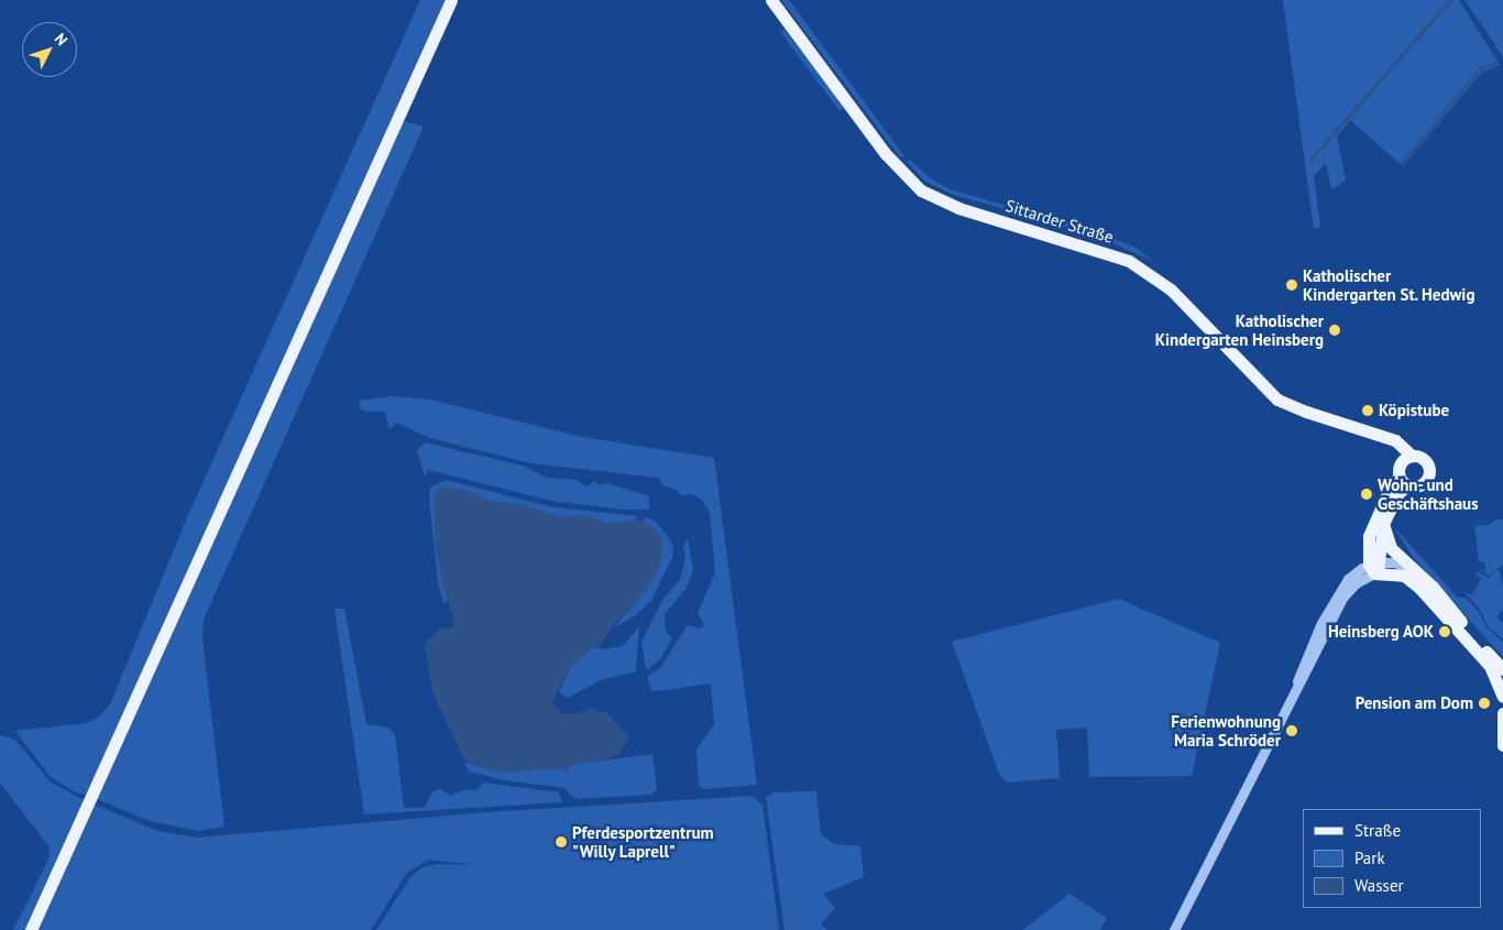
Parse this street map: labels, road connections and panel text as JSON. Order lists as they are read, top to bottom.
{
  "streets": {
    "main road": ["Sittarder Straße"]
  },
  "places": [
    "Katholischer Kindergarten St. Hedwig",
    "Katholischer Kindergarten Heinsberg",
    "Köpistube",
    "Wohn- und Geschäftshaus",
    "Heinsberg AOK",
    "Pension am Dom",
    "Ferienwohnung Maria Schröder",
    "Pferdesportzentrum \"Willy Laprell\""
  ],
  "legend": ["Straße", "Park", "Wasser"],
  "north": "top right"
}
